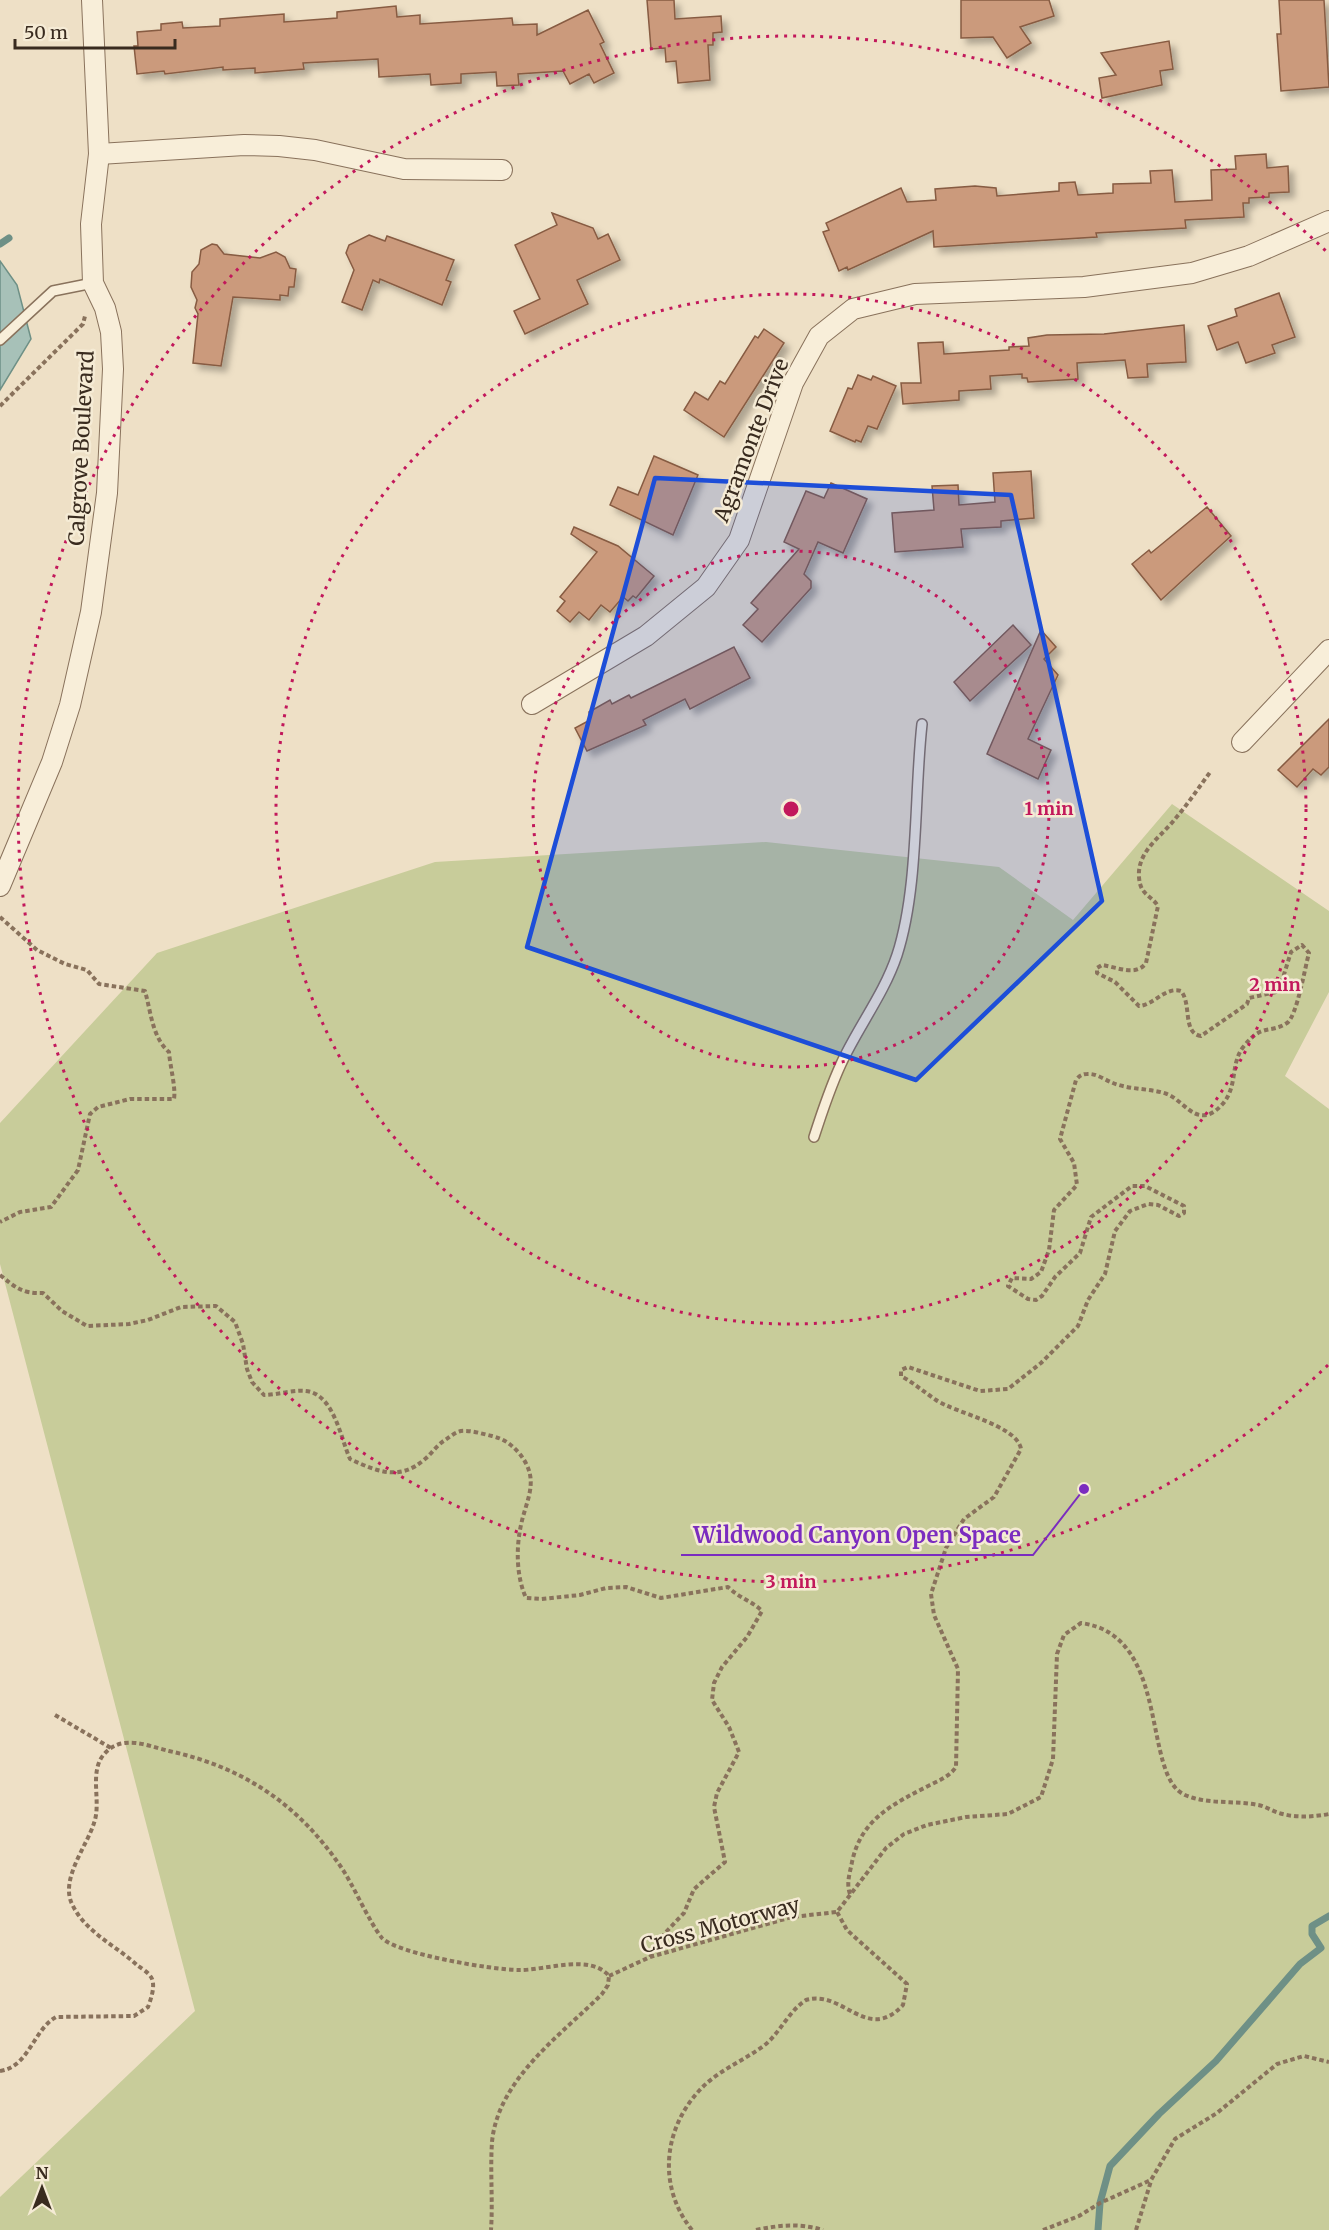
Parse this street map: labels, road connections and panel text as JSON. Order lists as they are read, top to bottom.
{
  "streets": {
    "street": ["Agramonte Drive", "Calgrove Boulevard"],
    "path": ["Cross Motorway"]
  },
  "places": ["Wildwood Canyon Open Space"],
  "scale_bar": "50 m",
  "north": "top",
  "rings": ["1 min", "2 min", "3 min"]
}
